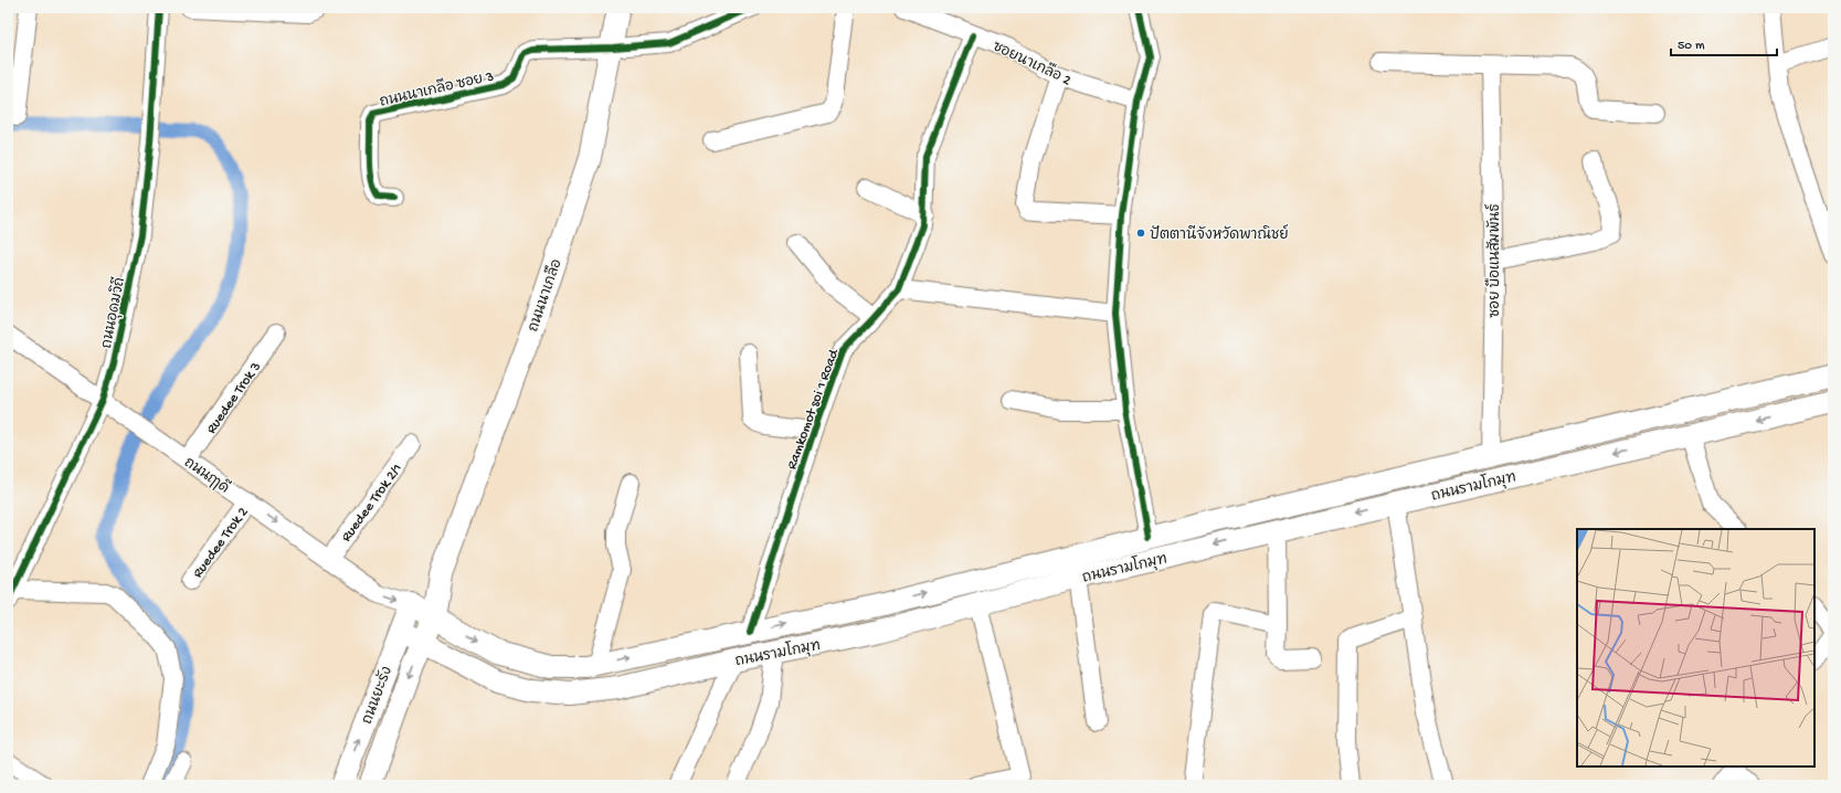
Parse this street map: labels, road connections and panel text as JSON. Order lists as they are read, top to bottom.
{
  "streets": {
    "main road": ["ถนนนาเกลือ", "ถนนรามโกมุท", "ถนนยะรัง"],
    "street": [
      "ซอยนาเกลือ 2",
      "ถนนนาเกลือ ซอย 3",
      "ซอย บือแนสัมพันธ์",
      "ถนนอุดมวิถี",
      "Ruedee Trok 3",
      "Ramkomot soi 1 Road",
      "ถนนฤๅดี",
      "Ruedee Trok 2/1",
      "Ruedee Trok 2"
    ]
  },
  "crossings": [
    ["ซอยนาเกลือ 2", "Ramkomot soi 1 Road"],
    ["ถนนนาเกลือ ซอย 3", "ถนนนาเกลือ"],
    ["ซอย บือแนสัมพันธ์", "ถนนรามโกมุท"],
    ["ถนนนาเกลือ", "ถนนฤๅดี"],
    ["ถนนนาเกลือ", "ถนนรามโกมุท"],
    ["ถนนนาเกลือ", "ถนนยะรัง"],
    ["ถนนอุดมวิถี", "ถนนฤๅดี"],
    ["Ruedee Trok 3", "ถนนฤๅดี"],
    ["Ramkomot soi 1 Road", "ถนนรามโกมุท"],
    ["ถนนฤๅดี", "ถนนรามโกมุท"],
    ["ถนนฤๅดี", "Ruedee Trok 2/1"],
    ["ถนนฤๅดี", "Ruedee Trok 2"],
    ["ถนนฤๅดี", "ถนนยะรัง"],
    ["ถนนรามโกมุท", "ถนนยะรัง"]
  ],
  "one_way": ["ถนนฤๅดี"],
  "places": ["ปัตตานีจังหวัดพาณิชย์"],
  "scale_bar": "50 m"
}
